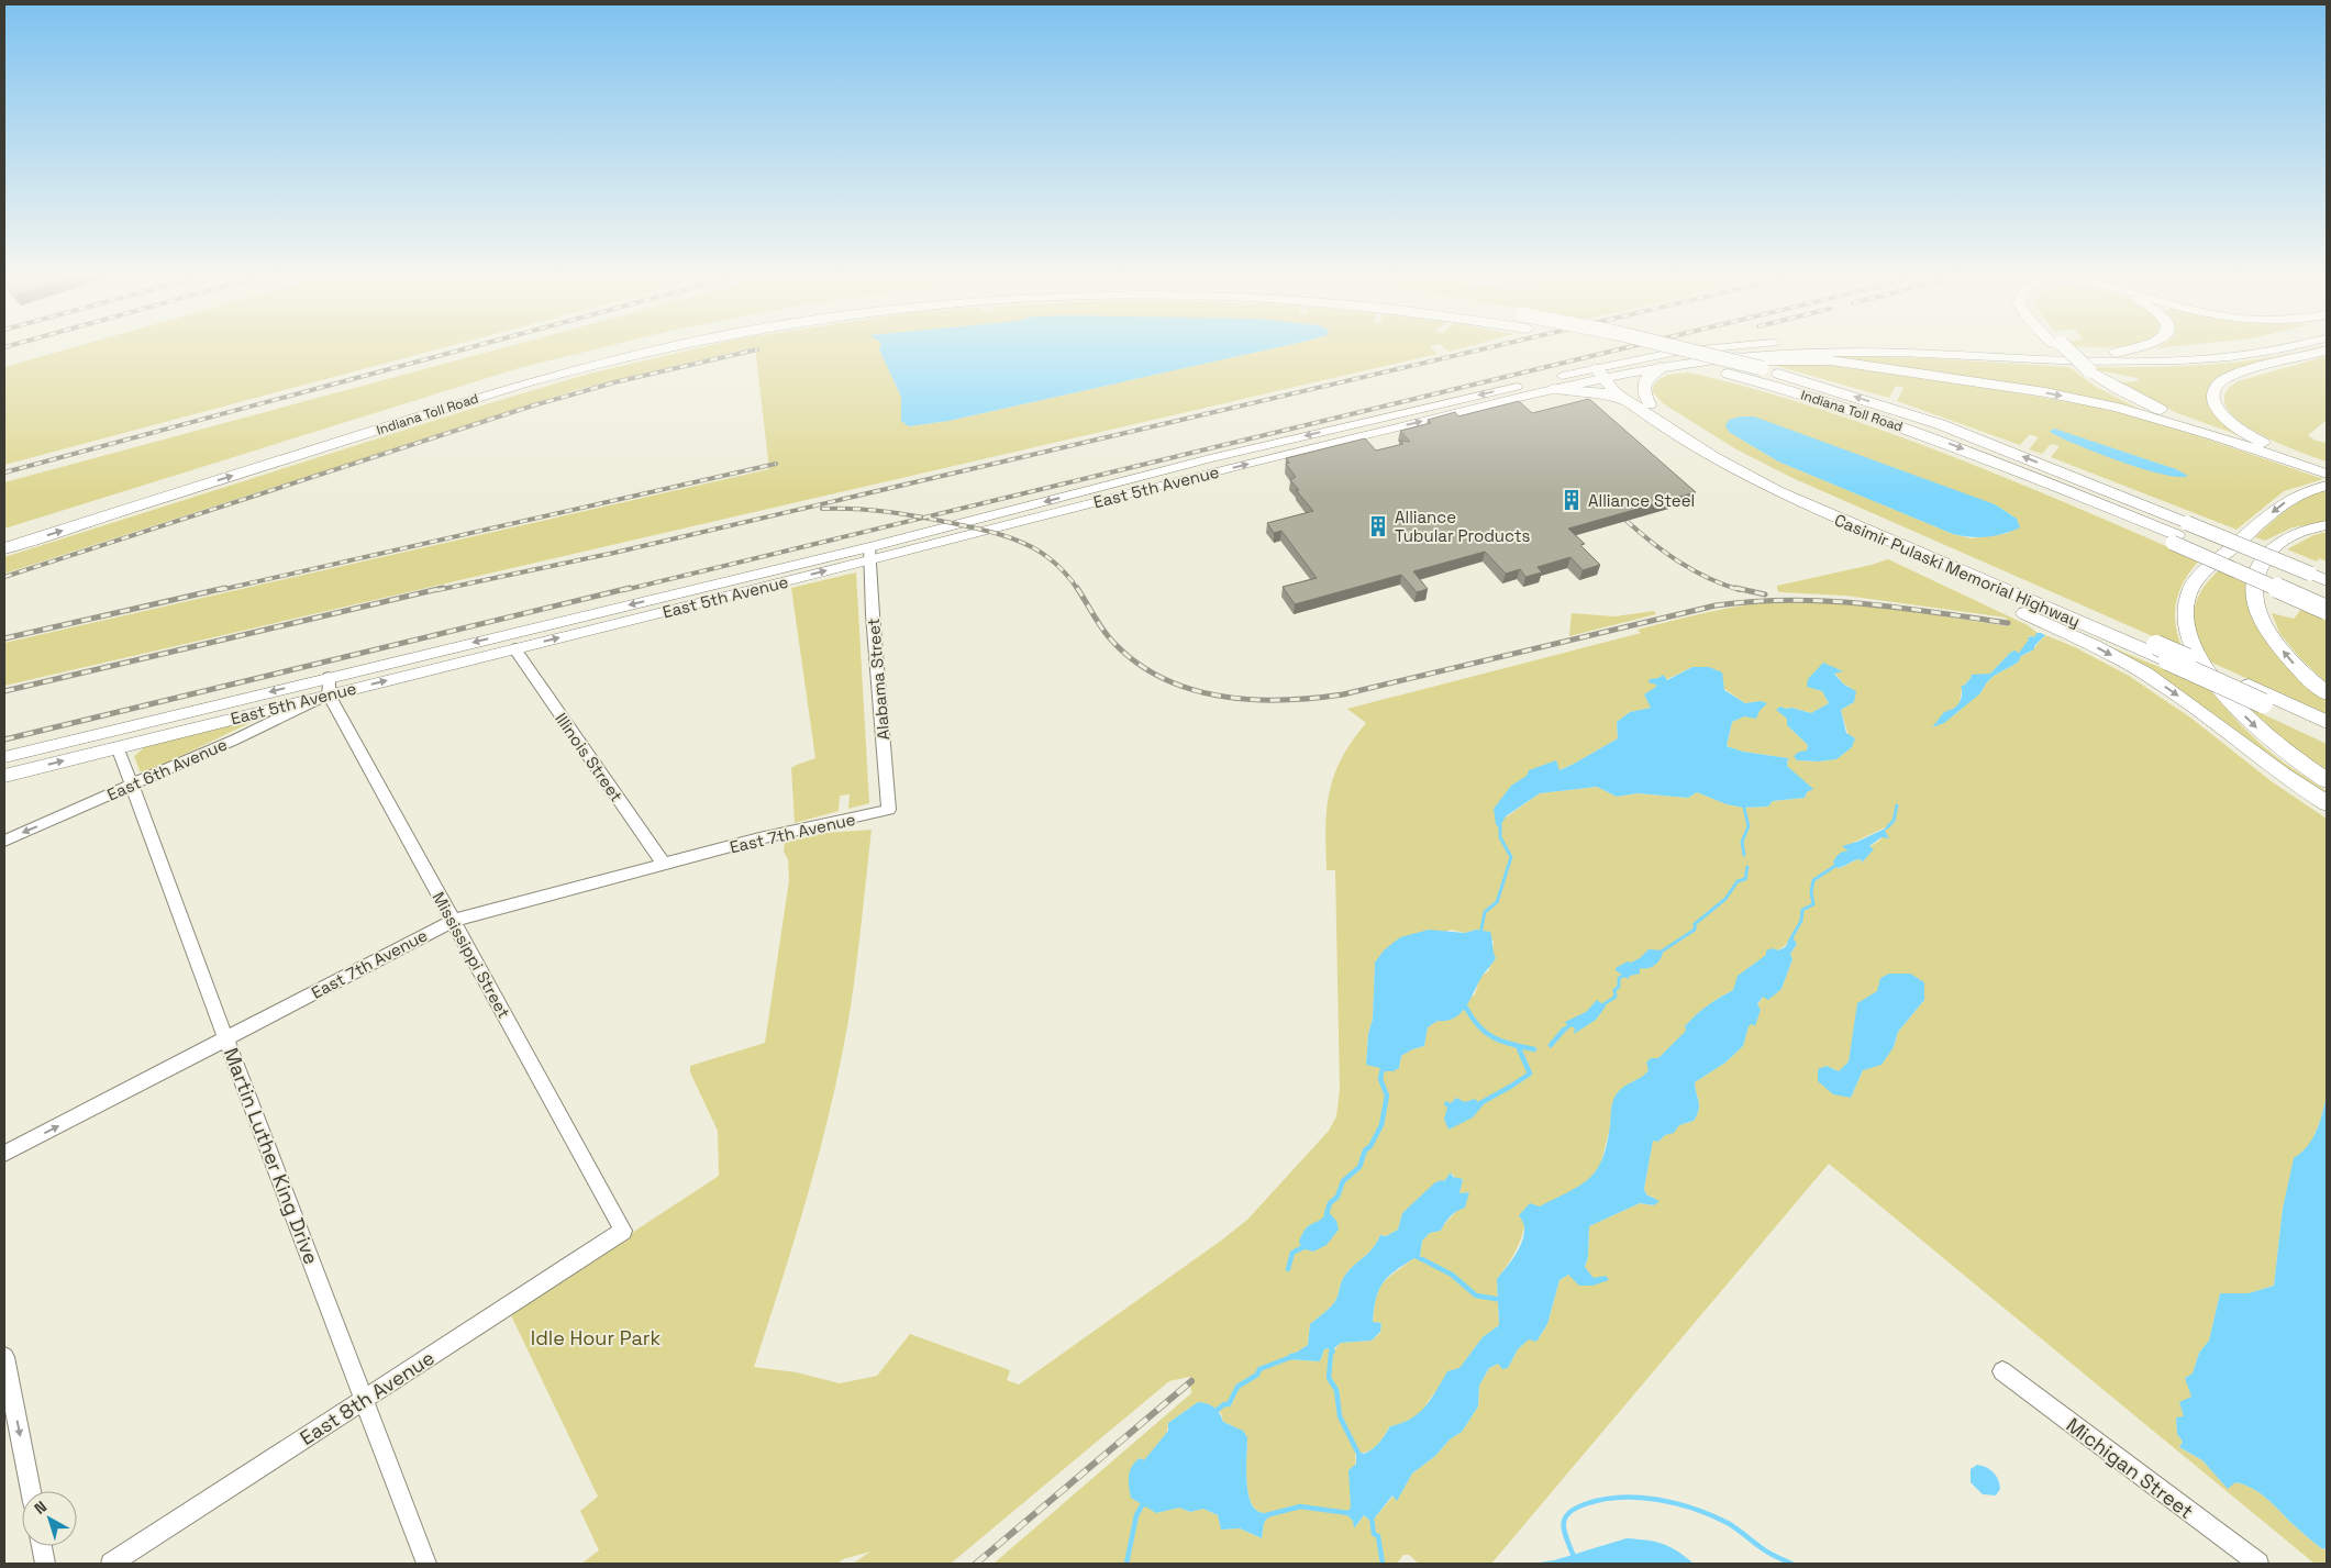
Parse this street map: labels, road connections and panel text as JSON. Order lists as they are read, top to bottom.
{
  "streets": {
    "highway": ["Indiana Toll Road", "Casimir Pulaski Memorial Highway"],
    "main road": ["East 5th Avenue"],
    "street": [
      "Alabama Street",
      "Illinois Street",
      "East 6th Avenue",
      "East 7th Avenue",
      "Mississippi Street",
      "Martin Luther King Drive",
      "East 8th Avenue",
      "Michigan Street"
    ]
  },
  "crossings": [
    ["East 5th Avenue", "Casimir Pulaski Memorial Highway"],
    ["East 5th Avenue", "Alabama Street"],
    ["East 5th Avenue", "Illinois Street"],
    ["East 5th Avenue", "East 6th Avenue"],
    ["East 5th Avenue", "Mississippi Street"],
    ["East 5th Avenue", "Martin Luther King Drive"],
    ["Alabama Street", "East 7th Avenue"],
    ["Illinois Street", "East 7th Avenue"],
    ["East 6th Avenue", "Mississippi Street"],
    ["East 6th Avenue", "Martin Luther King Drive"],
    ["East 7th Avenue", "Mississippi Street"],
    ["East 7th Avenue", "Martin Luther King Drive"],
    ["Mississippi Street", "East 8th Avenue"],
    ["Martin Luther King Drive", "East 8th Avenue"]
  ],
  "one_way": ["East 6th Avenue"],
  "parks": ["Idle Hour Park"],
  "places": {
    "building": ["Alliance Steel", "Alliance Tubular Products"]
  },
  "north": "top left"
}
